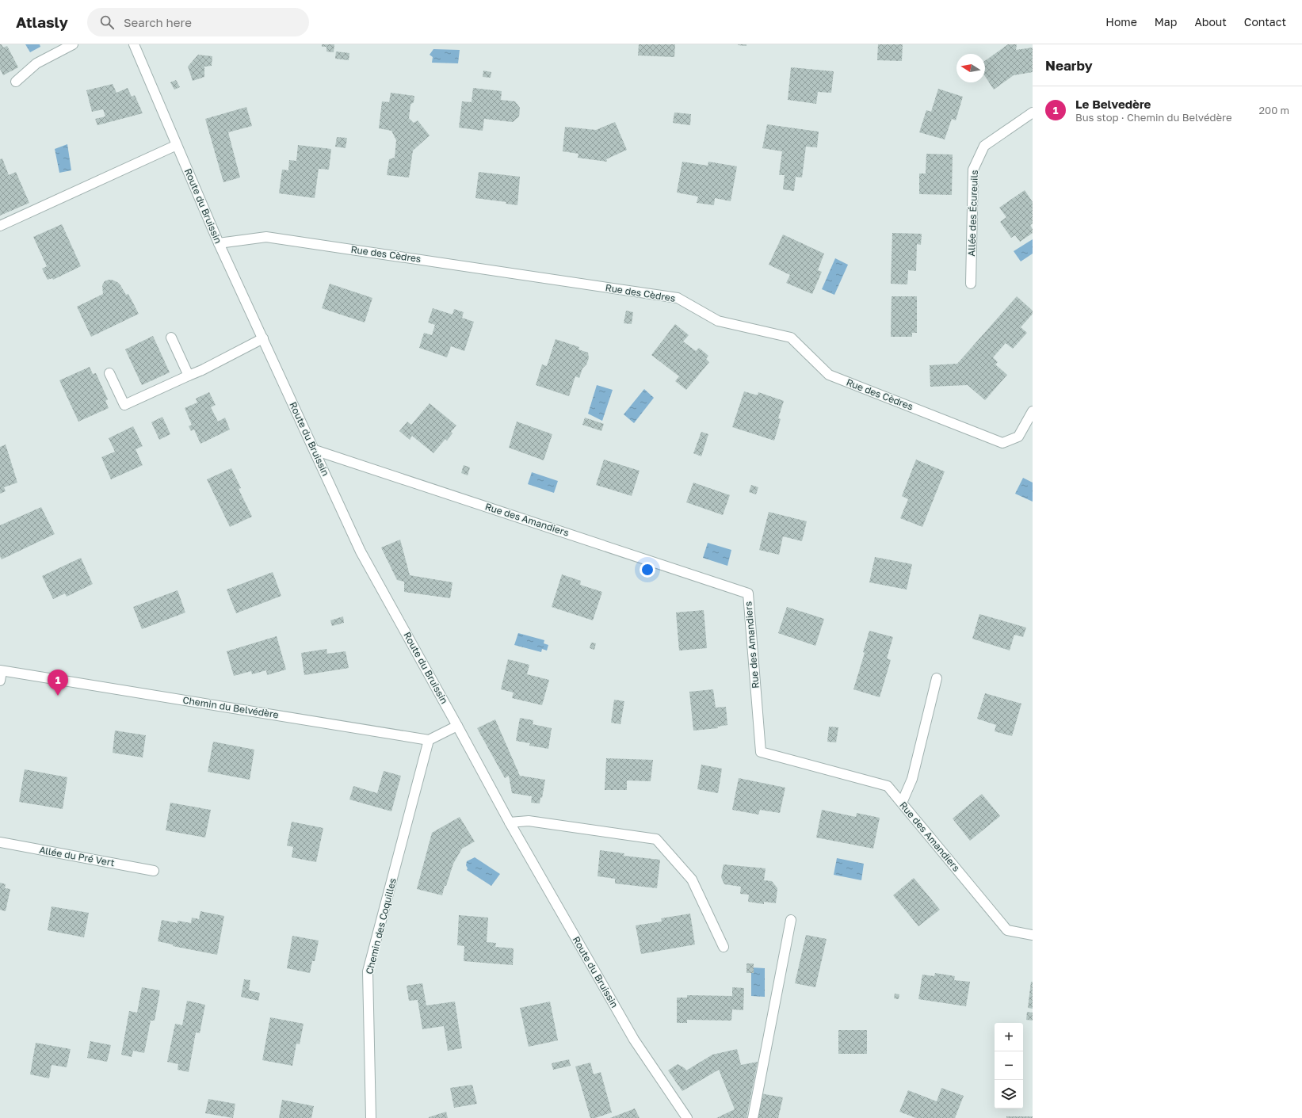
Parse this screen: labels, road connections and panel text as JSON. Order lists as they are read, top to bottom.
{
  "streets": {
    "street": [
      "Route du Bruissin",
      "Allée des Écureuils",
      "Rue des Cèdres",
      "Rue des Amandiers",
      "Chemin du Belvédère",
      "Allée du Pré Vert",
      "Chemin des Coquilles"
    ]
  },
  "crossings": [
    ["Route du Bruissin", "Rue des Cèdres"],
    ["Route du Bruissin", "Rue des Amandiers"],
    ["Chemin du Belvédère", "Chemin des Coquilles"]
  ],
  "north": "left",
  "page": {
    "header": "Atlasly",
    "search": "Search here",
    "nav": [
      "Home",
      "Map",
      "About",
      "Contact"
    ],
    "heading": "Nearby",
    "list": [
      {
        "mark": "1",
        "name": "Le Belvedère",
        "note": "Bus stop · Chemin du Belvédère",
        "value": "200 m"
      }
    ],
    "pins": "1",
    "map_buttons": ["+", "−"]
  }
}
